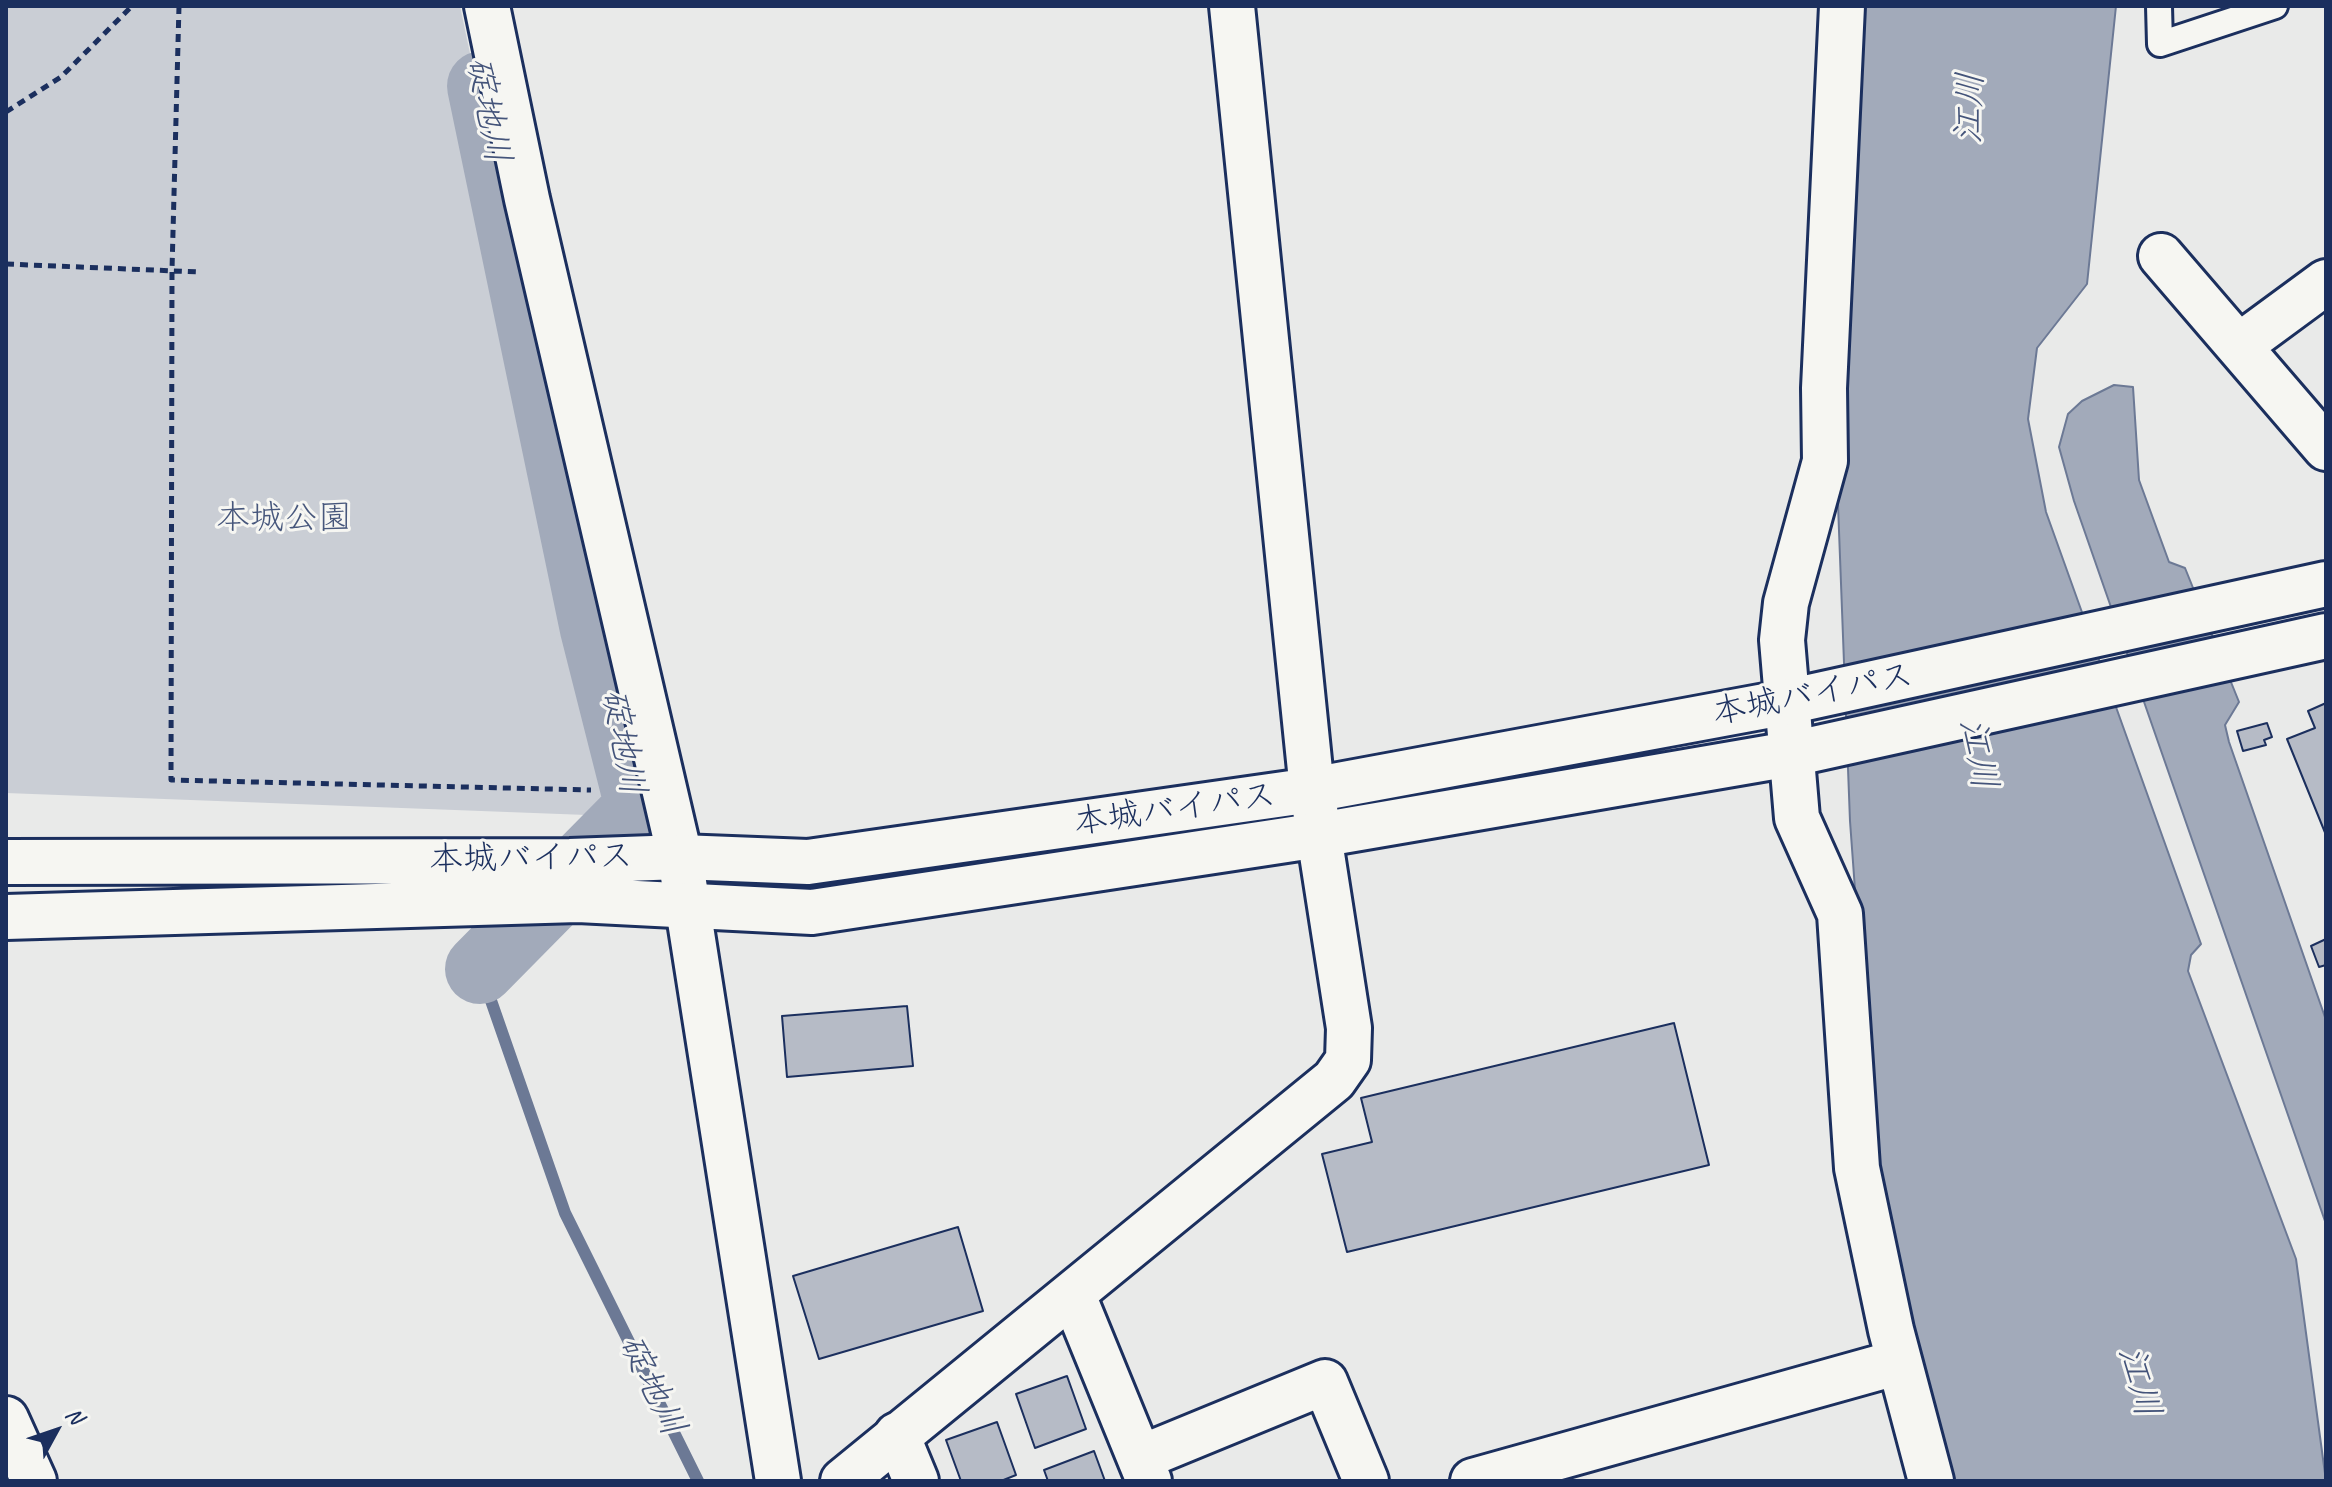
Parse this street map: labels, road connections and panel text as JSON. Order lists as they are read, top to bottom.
{
  "streets": {
    "main road": ["本城バイパス"]
  },
  "water": ["江川", "碇地川"],
  "parks": ["本城公園"],
  "north": "top right"
}
